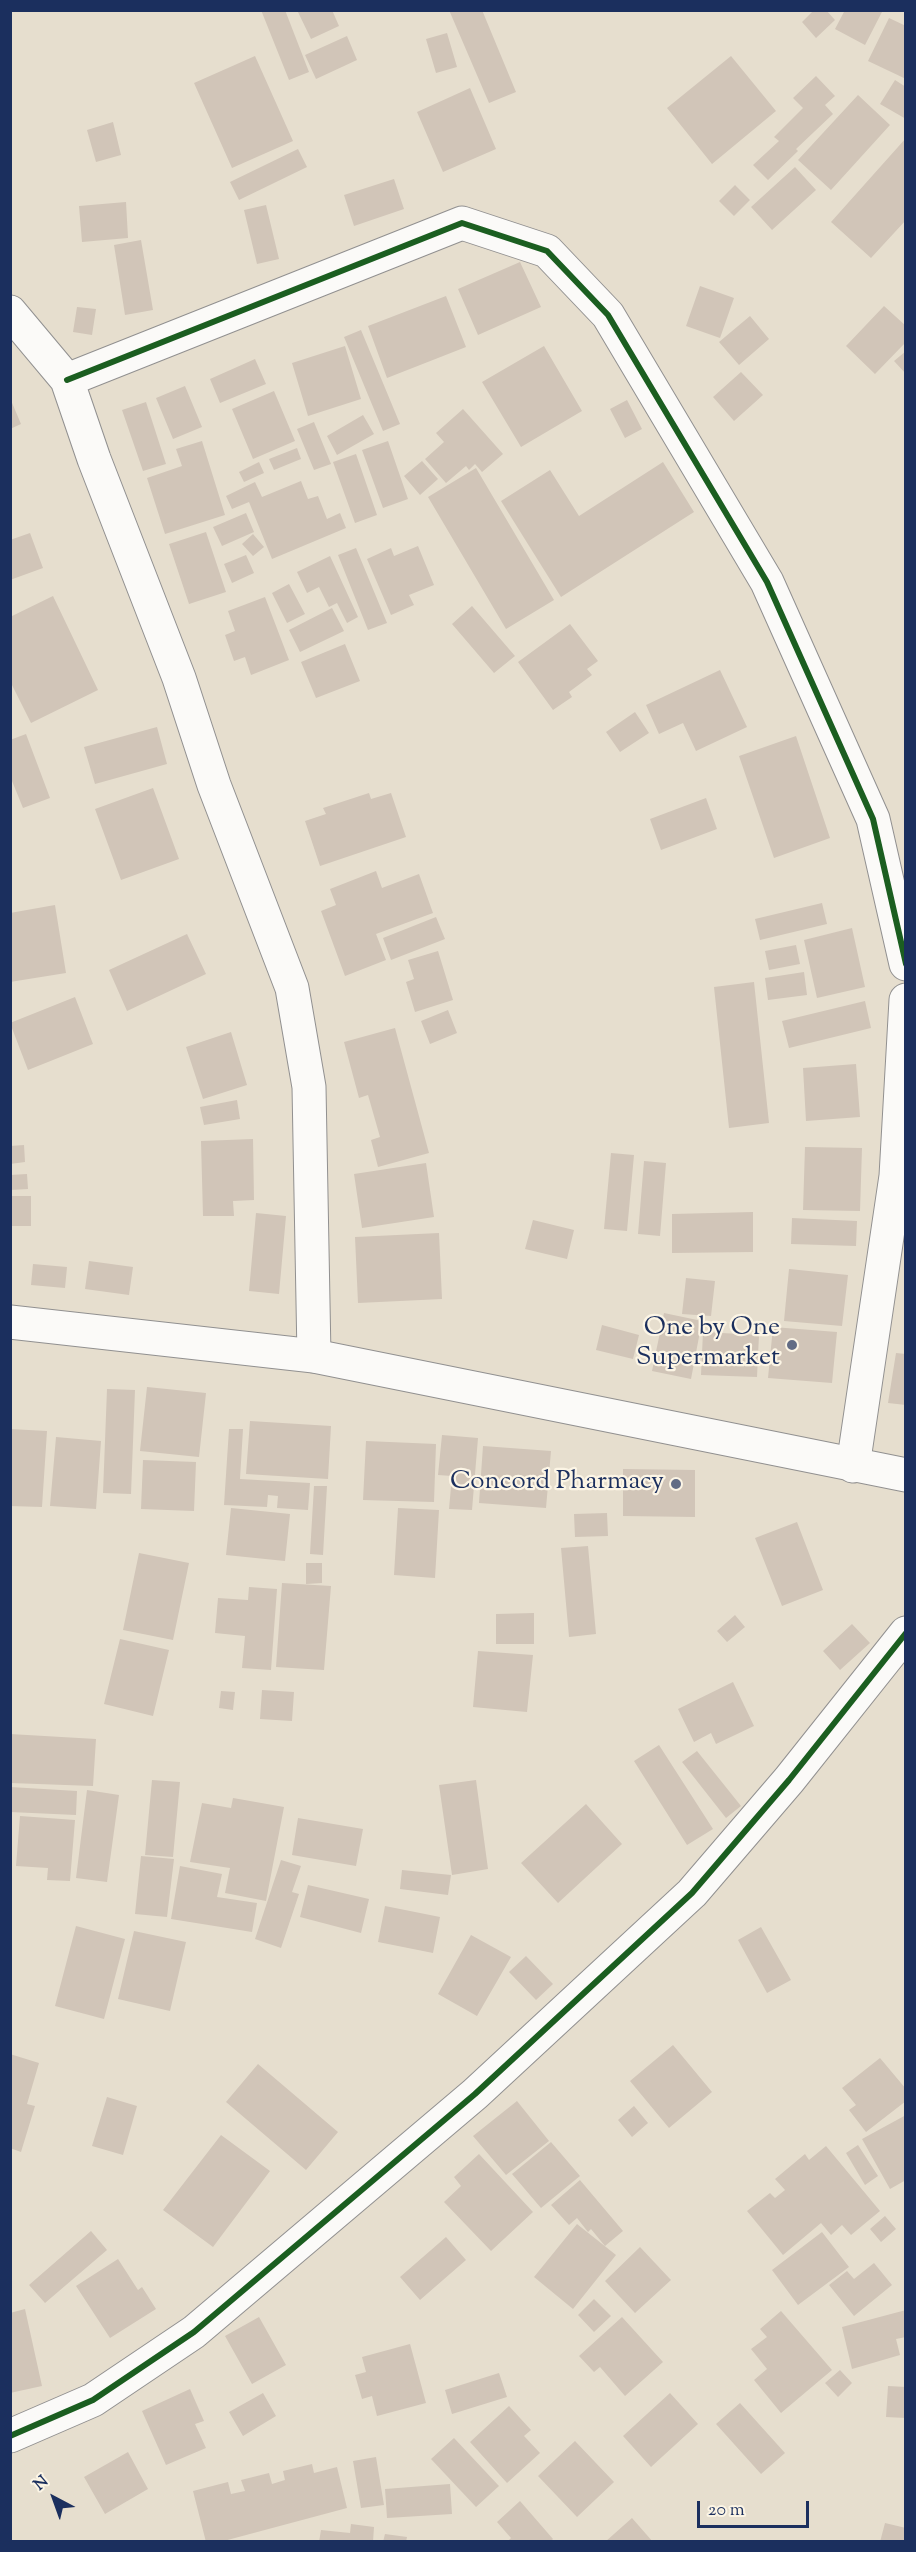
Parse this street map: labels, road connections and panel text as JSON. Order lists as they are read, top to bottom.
{
  "places": ["One by One Supermarket", "Concord Pharmacy"],
  "scale_bar": "20 m",
  "north": "top left"
}
